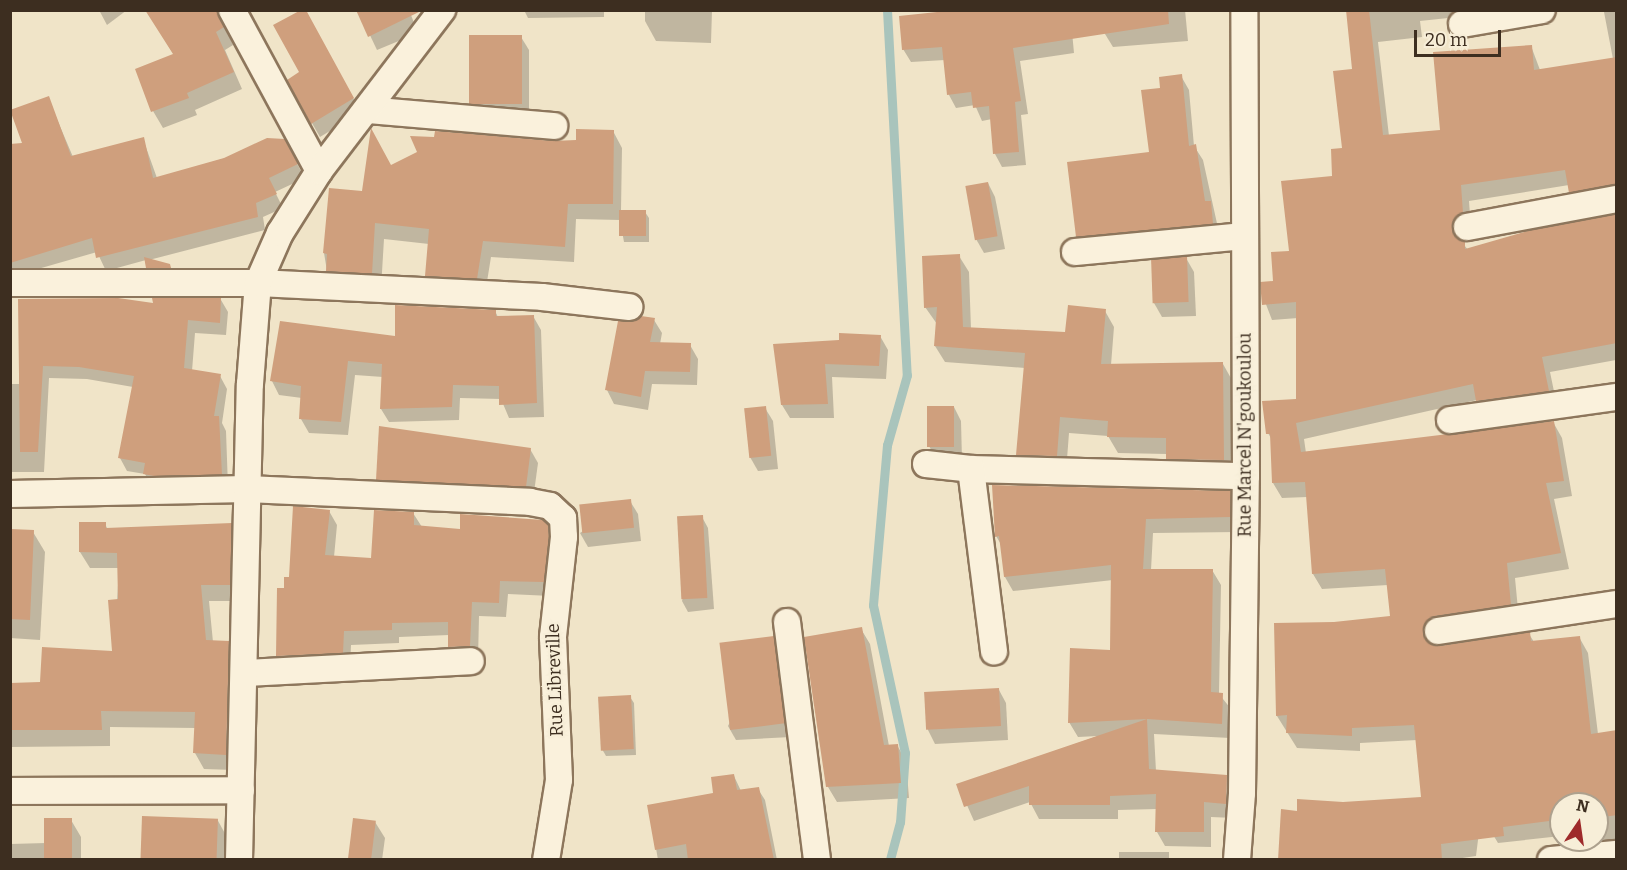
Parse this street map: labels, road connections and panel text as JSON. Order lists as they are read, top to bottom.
{
  "streets": {
    "street": ["Rue Marcel N'goukoulou", "Rue Libreville"]
  },
  "scale_bar": "20 m",
  "north": "top"
}
